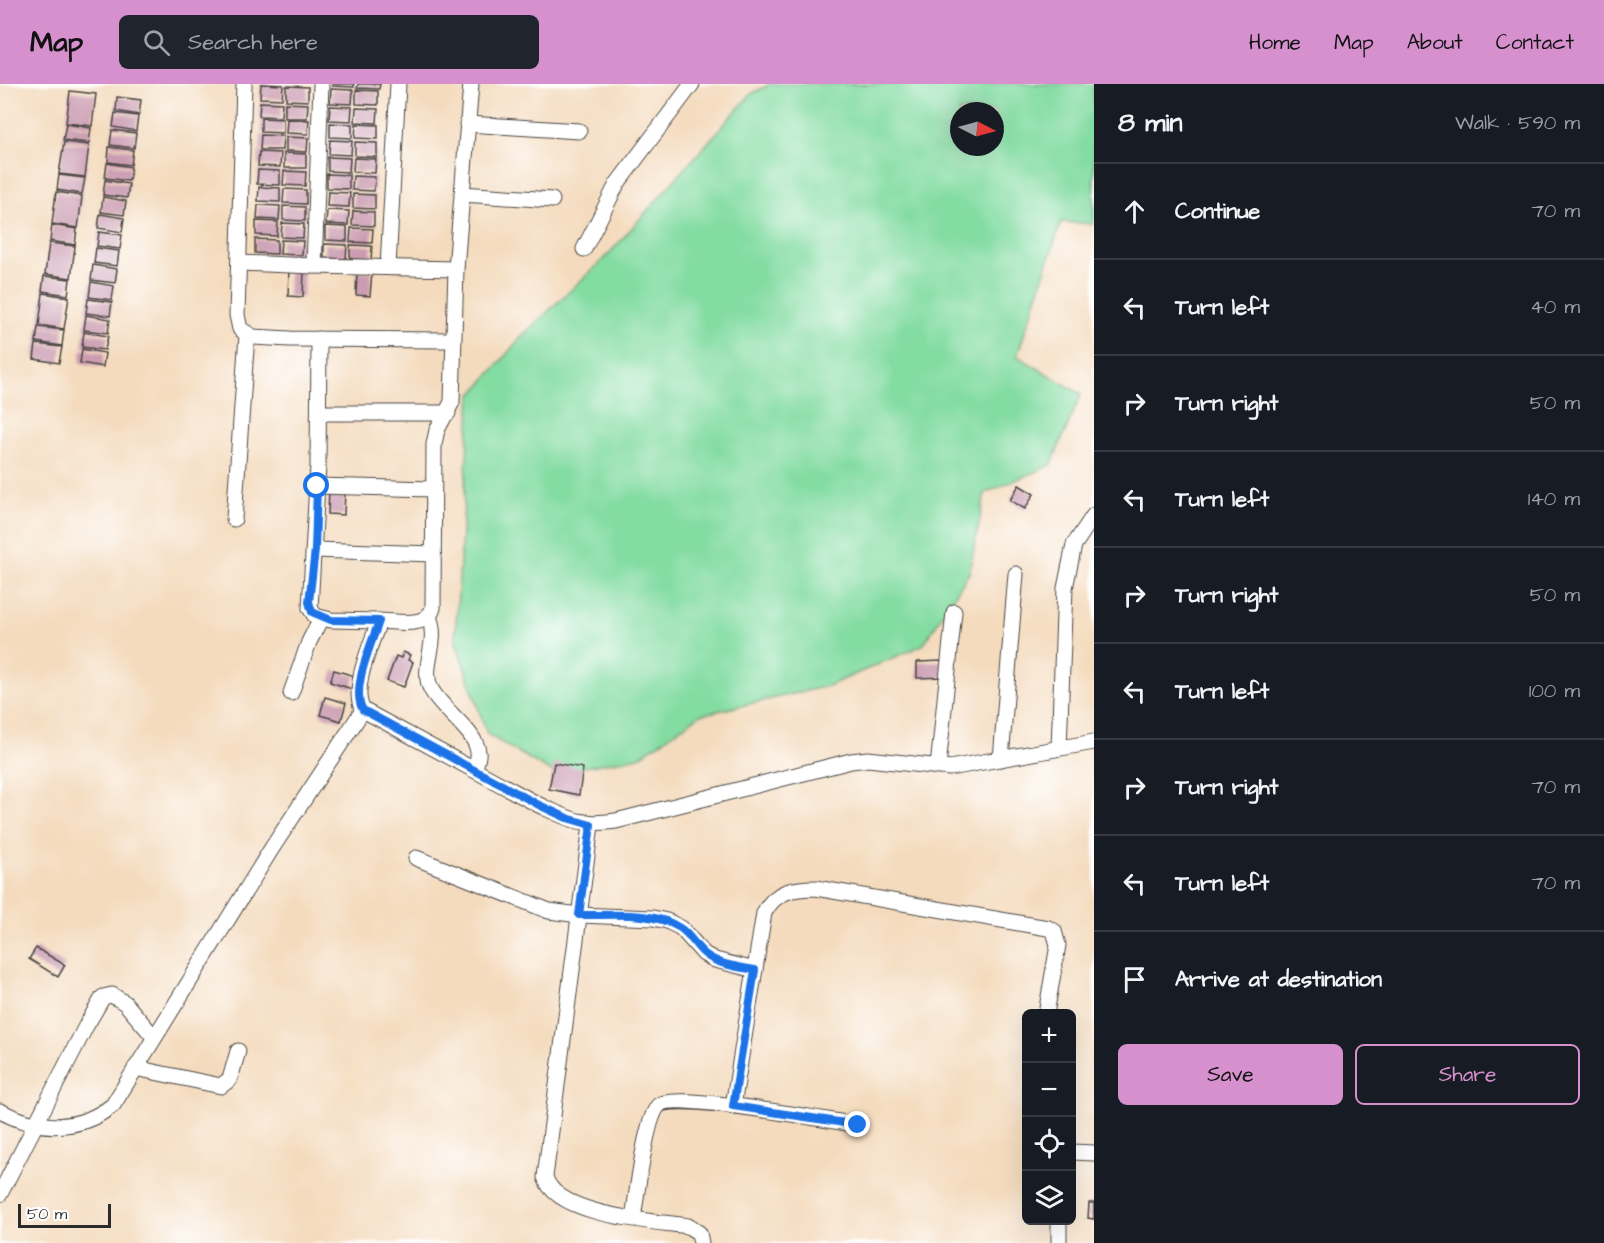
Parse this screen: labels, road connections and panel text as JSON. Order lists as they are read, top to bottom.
{
  "scale_bar": "50 m",
  "north": "right",
  "page": {
    "header": "Map",
    "search": "Search here",
    "nav": [
      "Home",
      "Map",
      "About",
      "Contact"
    ],
    "heading": ["8 min", "Walk · 590 m"],
    "list": [
      ["Continue", "70 m"],
      ["Turn left", "40 m"],
      ["Turn right", "50 m"],
      ["Turn left", "140 m"],
      ["Turn right", "50 m"],
      ["Turn left", "100 m"],
      ["Turn right", "70 m"],
      ["Turn left", "70 m"],
      "Arrive at destination"
    ],
    "map_buttons": ["+", "−"],
    "buttons": ["Save", "Share"],
    "scale": "50 m"
  }
}
